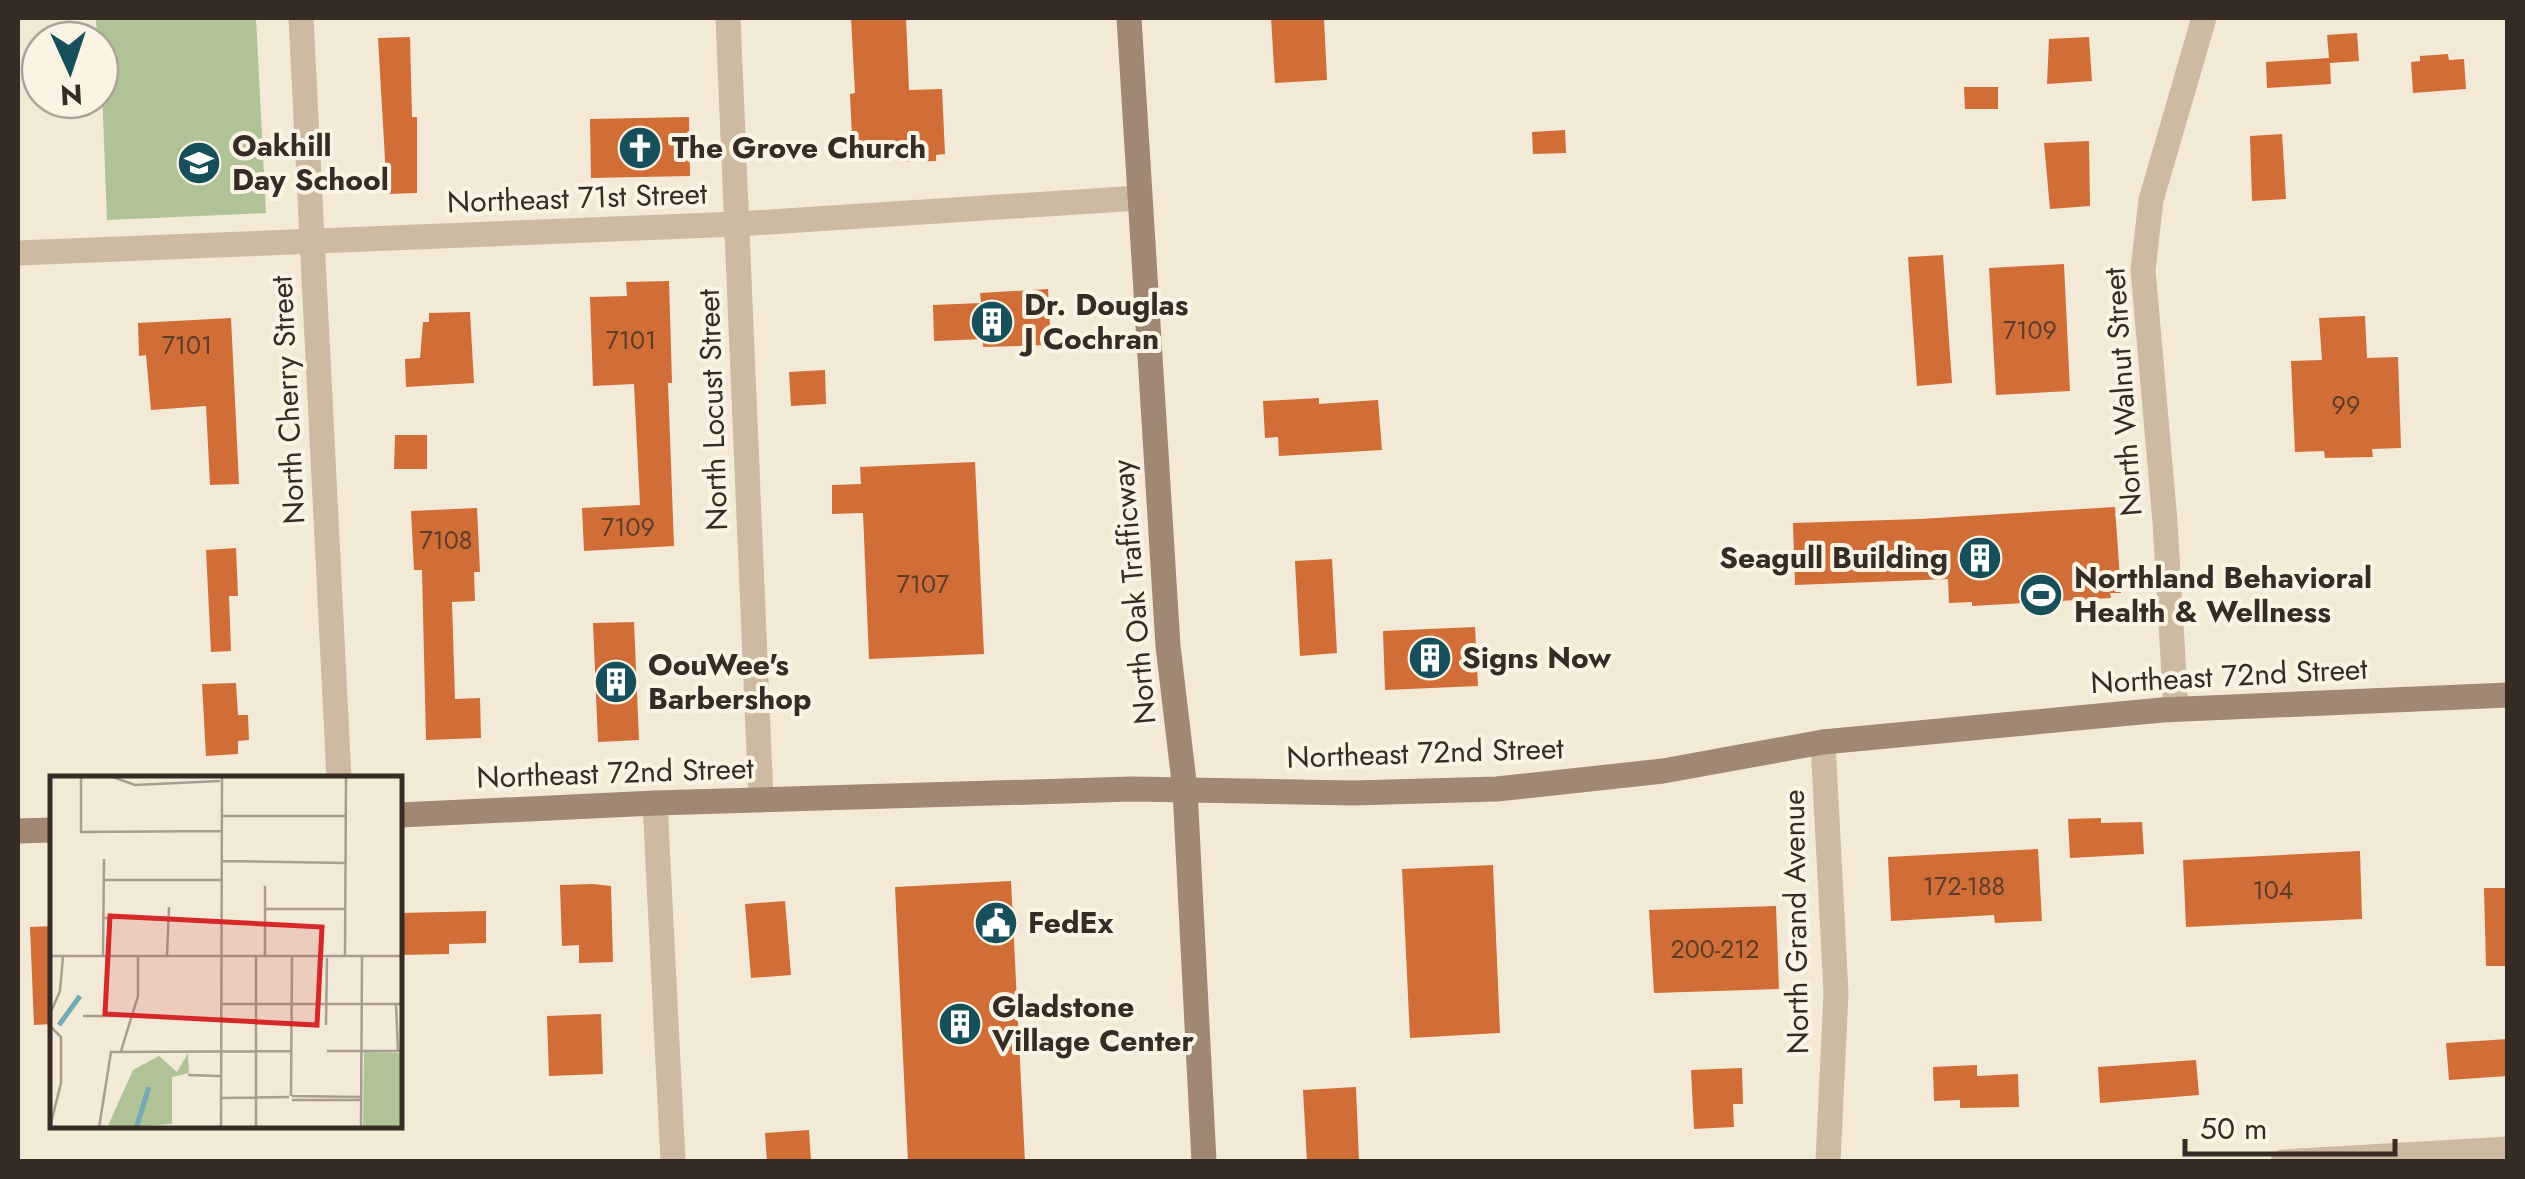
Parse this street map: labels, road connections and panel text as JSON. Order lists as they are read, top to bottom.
{
  "streets": {
    "main road": ["North Oak Trafficway", "Northeast 72nd Street"],
    "street": [
      "Northeast 71st Street",
      "North Walnut Street",
      "North Cherry Street",
      "North Locust Street",
      "North Grand Avenue"
    ]
  },
  "crossings": [
    ["Northeast 71st Street", "North Cherry Street"],
    ["Northeast 71st Street", "North Locust Street"],
    ["Northeast 71st Street", "North Oak Trafficway"],
    ["North Walnut Street", "Northeast 72nd Street"],
    ["North Locust Street", "Northeast 72nd Street"],
    ["North Oak Trafficway", "Northeast 72nd Street"],
    ["Northeast 72nd Street", "North Grand Avenue"]
  ],
  "places": {
    "church": ["The Grove Church"],
    "school or university": ["Oakhill Day School"],
    "building": [
      "Dr. Douglas J Cochran",
      "Seagull Building",
      "Signs Now",
      "OouWee's Barbershop",
      "Gladstone Village Center"
    ],
    "sports": ["Northland Behavioral Health & Wellness"],
    "public building": ["FedEx"]
  },
  "house_numbers": [
    "7109",
    "7101",
    "7101",
    "99",
    "7109",
    "7108",
    "7107",
    "172-188",
    "104",
    "200-212"
  ],
  "scale_bar": "50 m",
  "north": "bottom"
}
